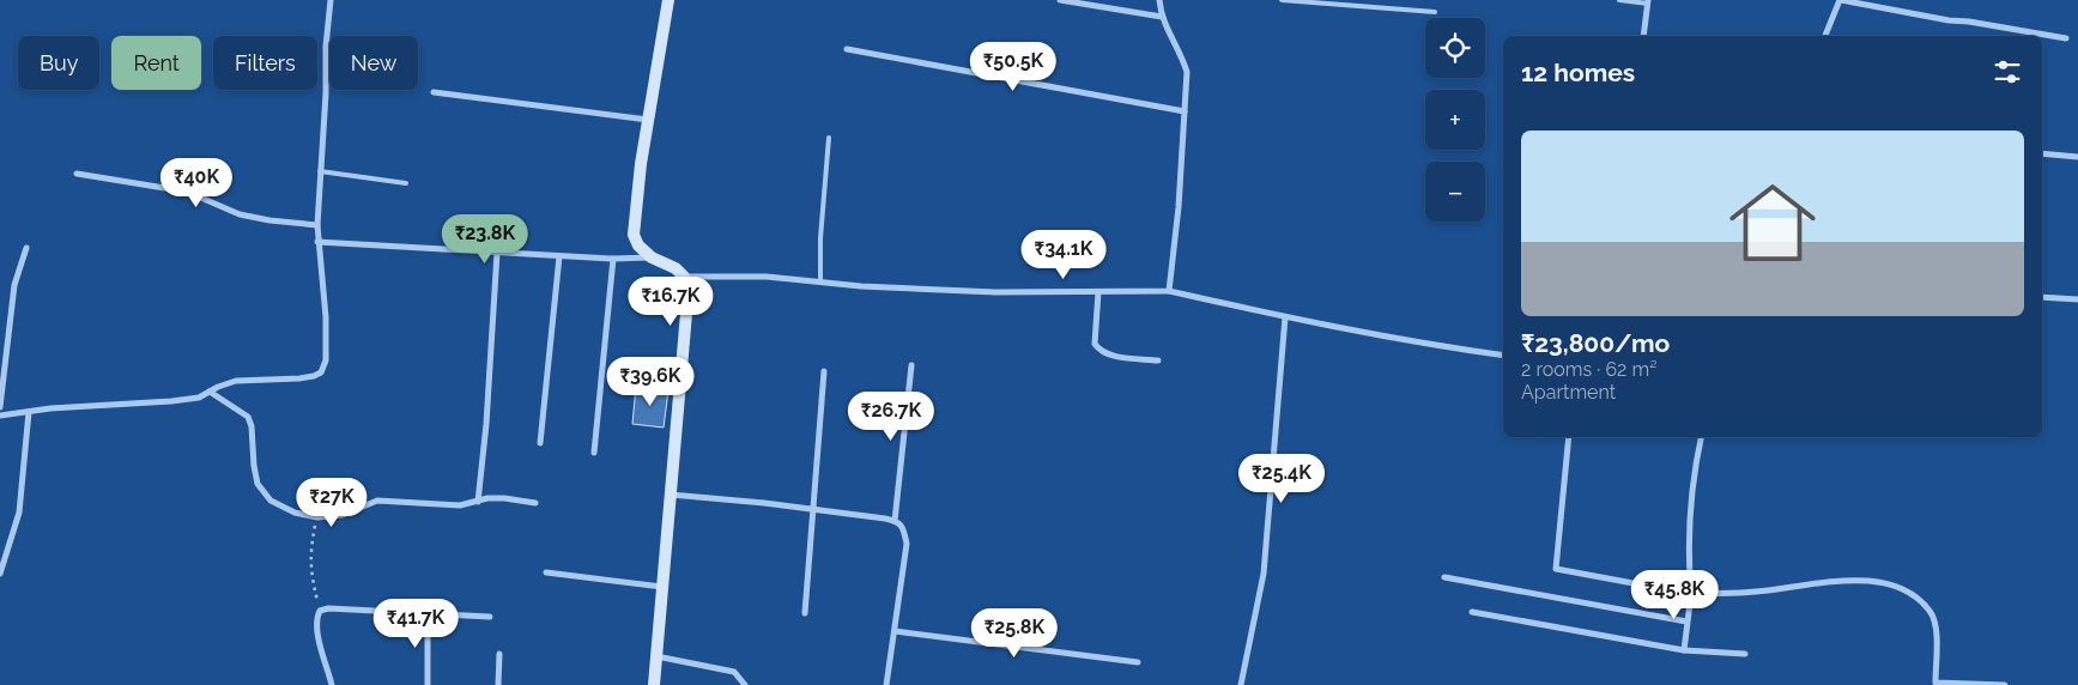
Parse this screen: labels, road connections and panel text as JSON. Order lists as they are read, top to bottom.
{
  "page": {
    "map_buttons": ["+", "−"],
    "chip": [
      "Buy",
      "Rent",
      "Filters",
      "New"
    ],
    "heading": "12 homes",
    "price": [
      "₹50.5K",
      "₹40K",
      "₹23.8K",
      "₹34.1K",
      "₹16.7K",
      "₹39.6K",
      "₹26.7K",
      "₹25.4K",
      "₹27K",
      "₹45.8K",
      "₹41.7K",
      "₹25.8K"
    ],
    "list": [
      {
        "name": "₹23,800/mo",
        "note": "2 rooms · 62 m² · Apartment"
      }
    ]
  }
}
